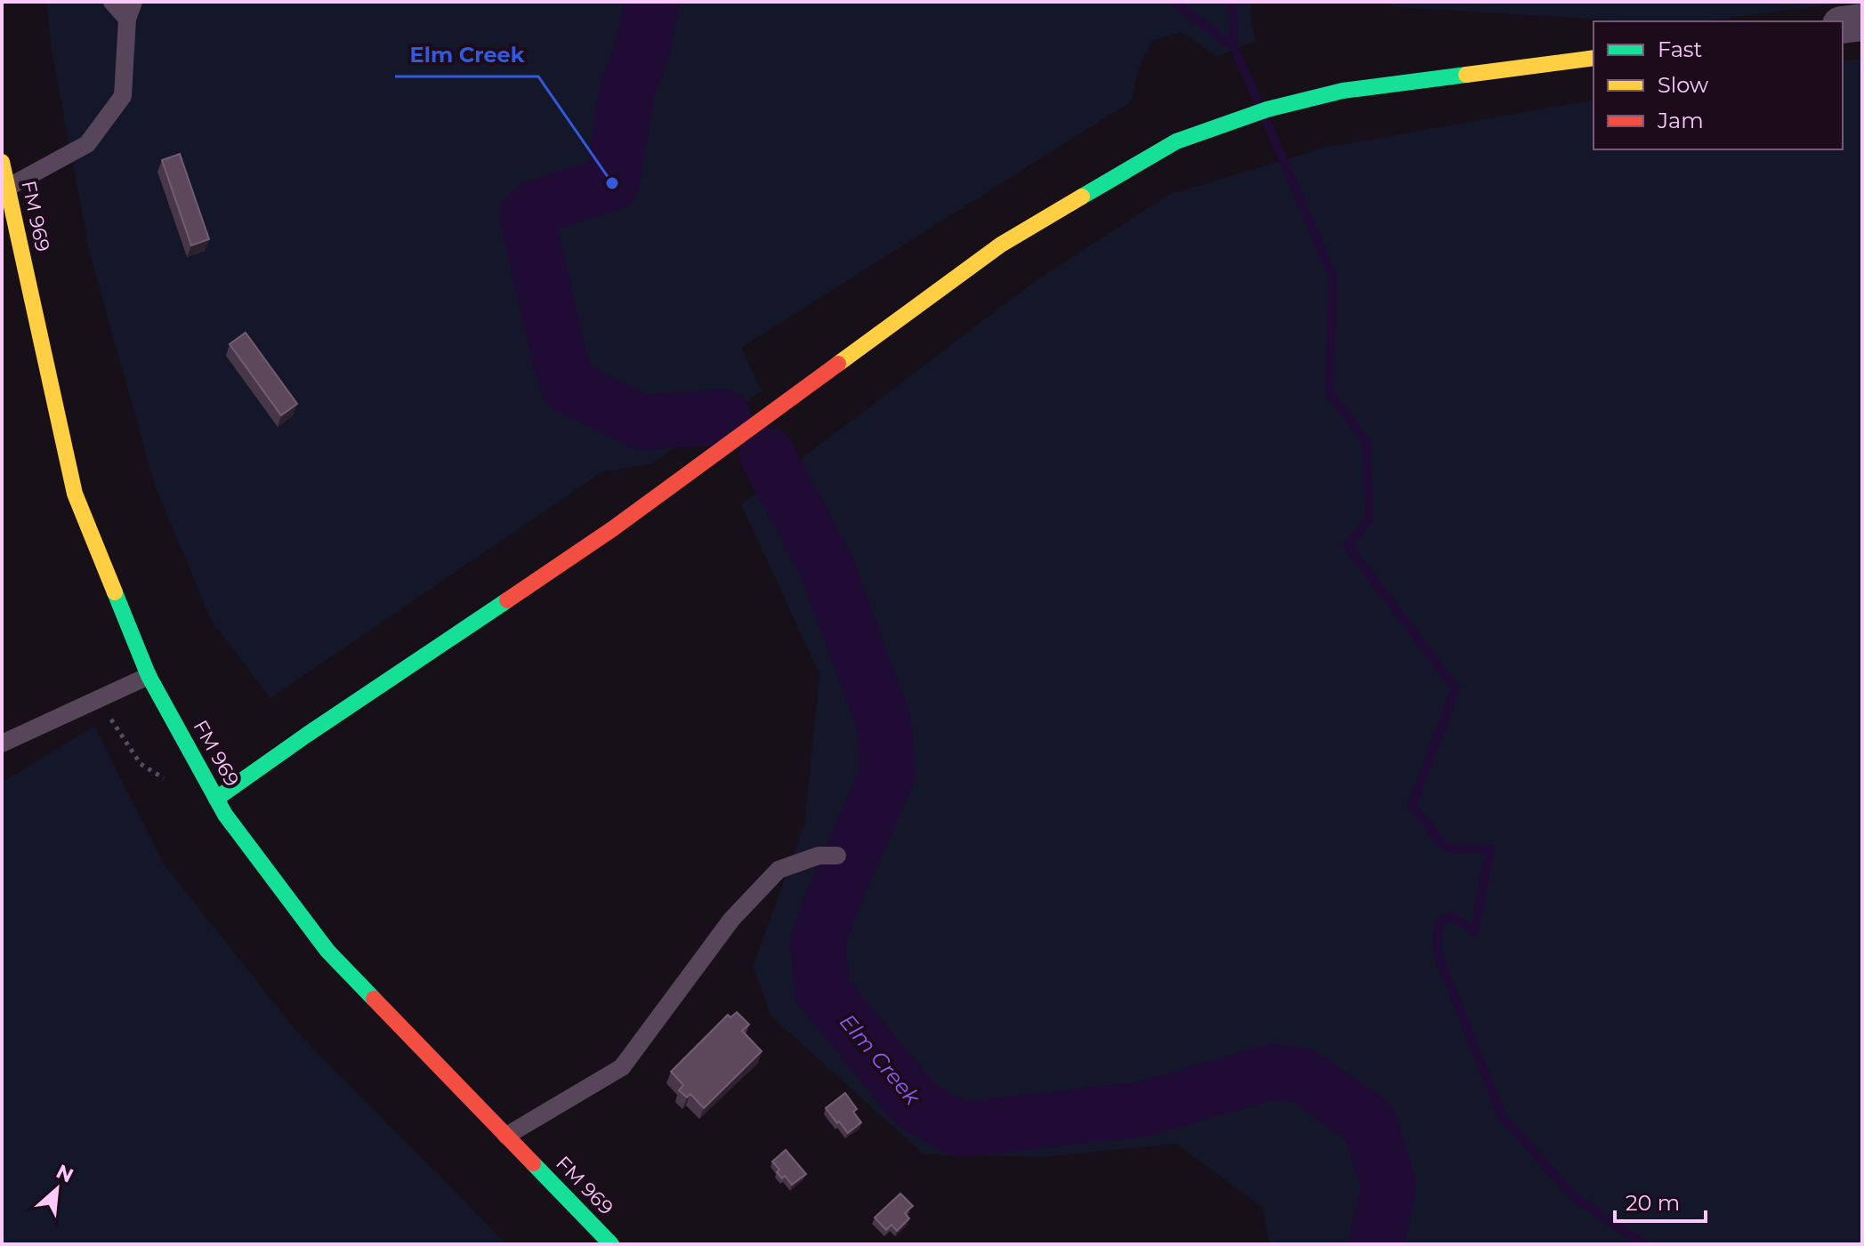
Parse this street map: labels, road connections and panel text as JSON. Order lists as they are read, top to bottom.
{
  "streets": {
    "street": ["FM 969"]
  },
  "water": ["Elm Creek"],
  "places": ["Elm Creek"],
  "legend": ["Fast", "Slow", "Jam"],
  "scale_bar": "20 m",
  "north": "top right"
}
